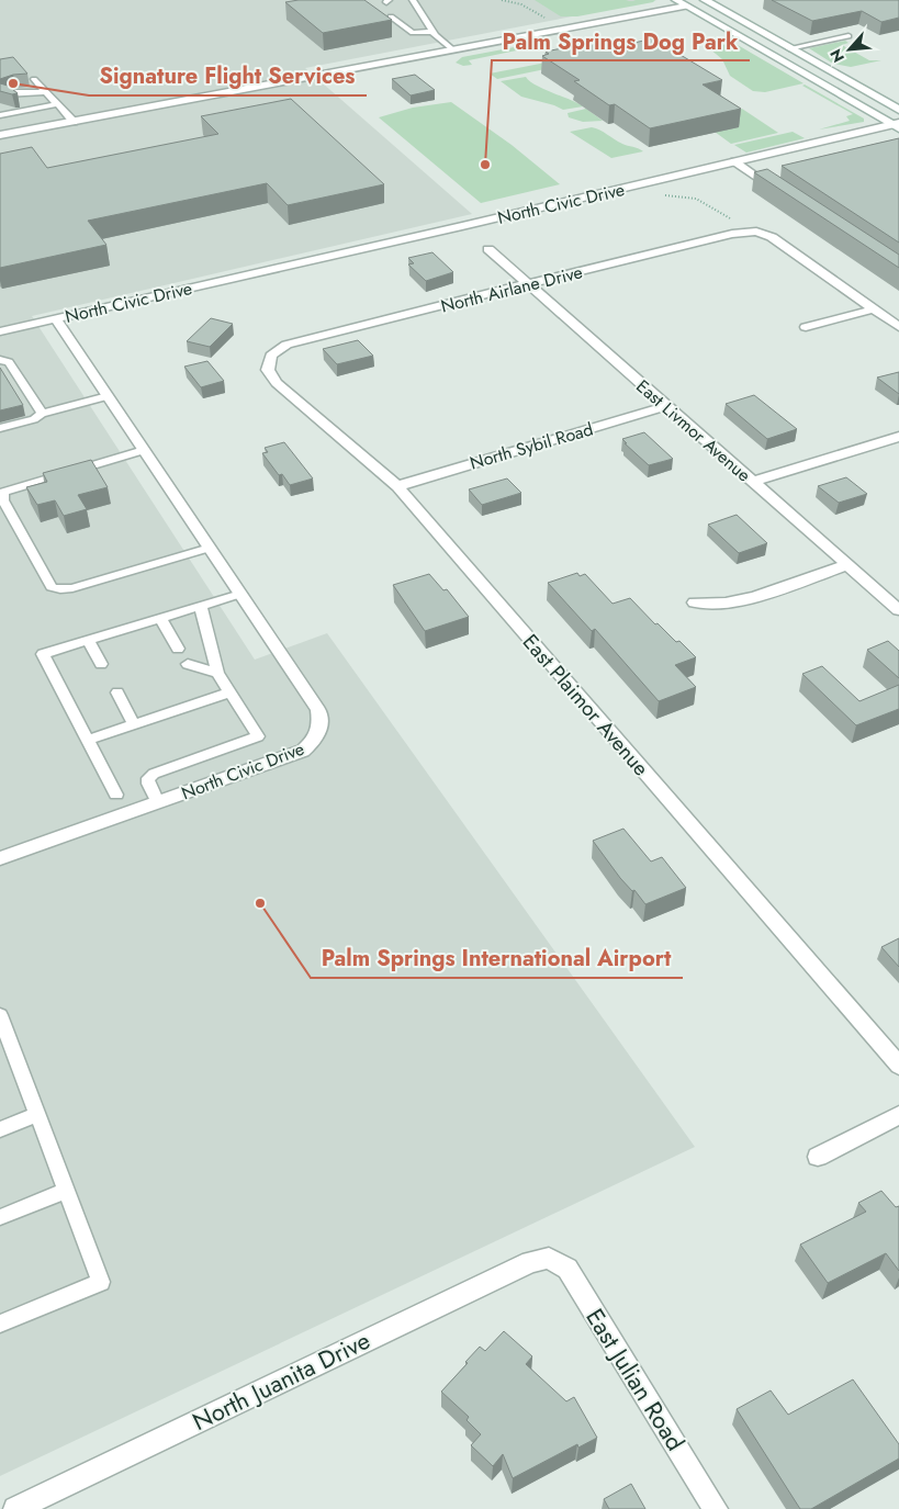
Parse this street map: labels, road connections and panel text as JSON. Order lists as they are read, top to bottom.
{
  "streets": {
    "street": [
      "North Civic Drive",
      "North Airlane Drive",
      "East Livmor Avenue",
      "North Sybil Road",
      "East Plaimor Avenue",
      "East Julian Road",
      "North Juanita Drive"
    ]
  },
  "crossings": [
    ["North Airlane Drive", "East Livmor Avenue"],
    ["North Airlane Drive", "East Plaimor Avenue"],
    ["East Livmor Avenue", "North Sybil Road"],
    ["North Sybil Road", "East Plaimor Avenue"],
    ["East Julian Road", "North Juanita Drive"]
  ],
  "places": ["Signature Flight Services", "Palm Springs Dog Park", "Palm Springs International Airport"],
  "north": "bottom left"
}
